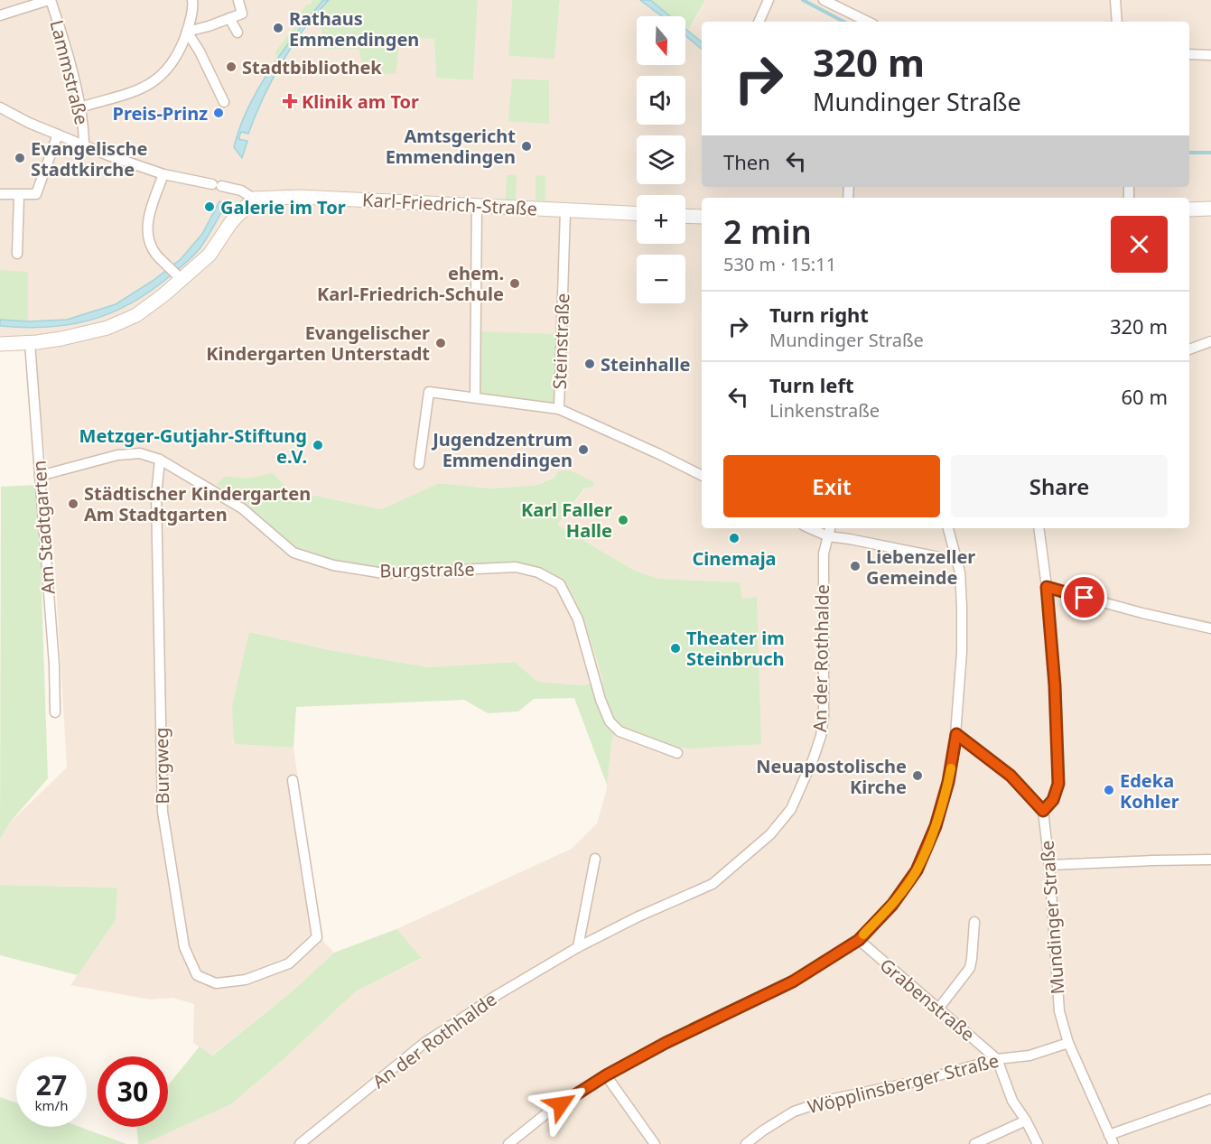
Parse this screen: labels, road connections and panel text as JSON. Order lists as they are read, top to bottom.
{
  "streets": {
    "street": [
      "Lammstraße",
      "Karl-Friedrich-Straße",
      "Steinstraße",
      "Am Stadtgarten",
      "Burgstraße",
      "An der Rothhalde",
      "Burgweg",
      "Mundinger Straße",
      "Grabenstraße",
      "Wöpplinsberger Straße"
    ]
  },
  "crossings": [
    ["Lammstraße", "Karl-Friedrich-Straße"],
    ["Karl-Friedrich-Straße", "Steinstraße"],
    ["Am Stadtgarten", "Burgstraße"],
    ["Burgstraße", "Burgweg"],
    ["Mundinger Straße", "Wöpplinsberger Straße"],
    ["Grabenstraße", "Wöpplinsberger Straße"]
  ],
  "places": {
    "other": [
      "Rathaus Emmendingen",
      "Stadtbibliothek",
      "Preis-Prinz",
      "Amtsgericht Emmendingen",
      "Evangelische Stadtkirche",
      "Galerie im Tor",
      "ehem. Karl-Friedrich-Schule",
      "Evangelischer Kindergarten Unterstadt",
      "Steinhalle",
      "Metzger-Gutjahr-Stiftung e.V.",
      "Jugendzentrum Emmendingen",
      "Städtischer Kindergarten Am Stadtgarten",
      "Karl Faller Halle",
      "Cinemaja",
      "Liebenzeller Gemeinde",
      "Theater im Steinbruch",
      "Neuapostolische Kirche",
      "Edeka Kohler"
    ],
    "health": ["Klinik am Tor"]
  },
  "north": "bottom",
  "page": {
    "map_buttons": ["+", "−"],
    "turn": ["320 m", "Mundinger Straße"],
    "then": "Then",
    "heading": ["2 min", "530 m · 15:11"],
    "list": [
      {
        "name": "Turn right",
        "note": "Mundinger Straße",
        "value": "320 m"
      },
      {
        "name": "Turn left",
        "note": "Linkenstraße",
        "value": "60 m"
      }
    ],
    "buttons": ["Exit", "Share"],
    "speed": "27 km/h",
    "limit": "30"
  }
}
